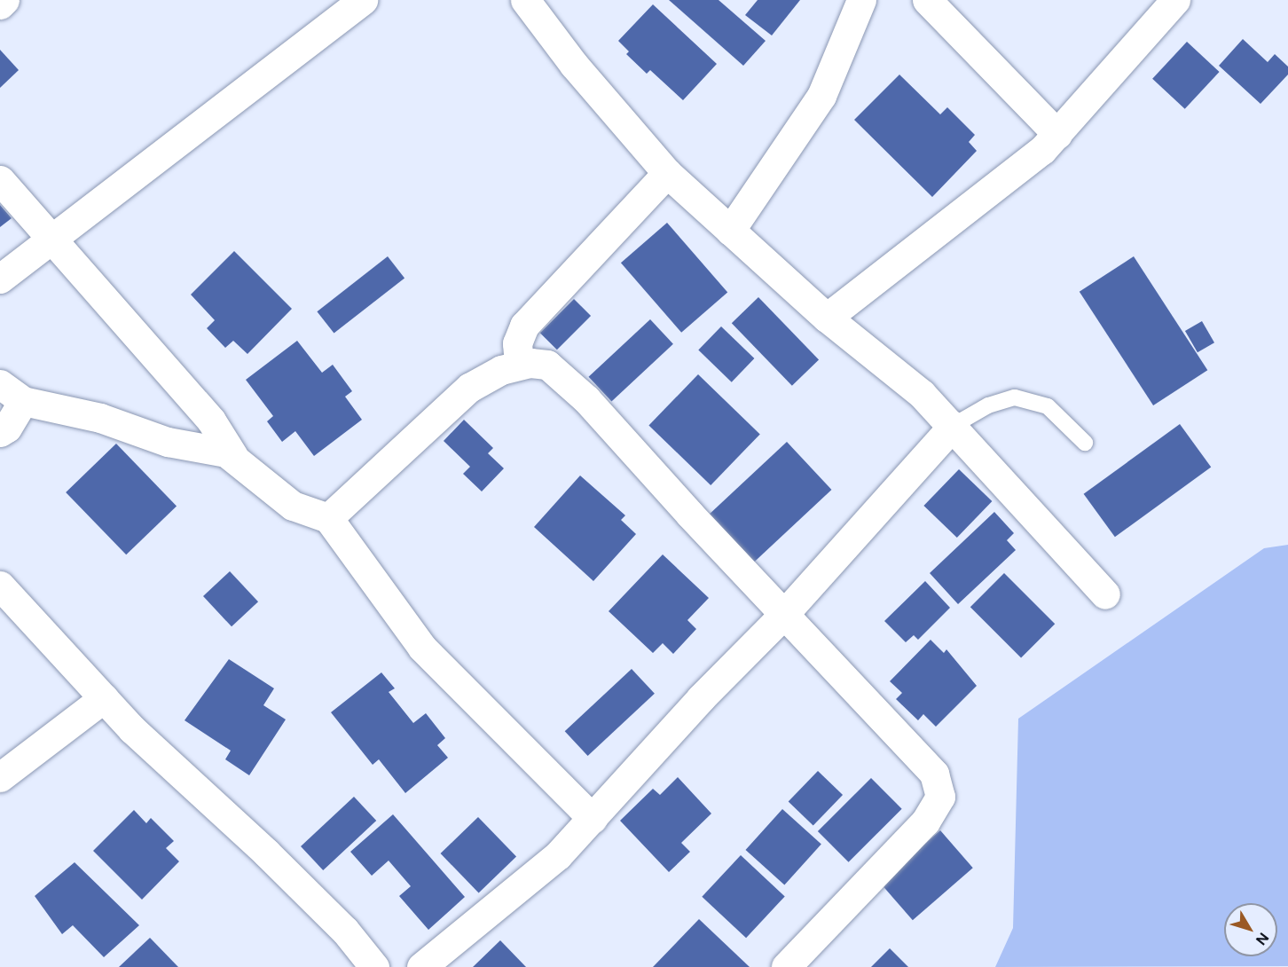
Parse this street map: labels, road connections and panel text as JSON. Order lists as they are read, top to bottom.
{
  "north": "bottom right"
}
